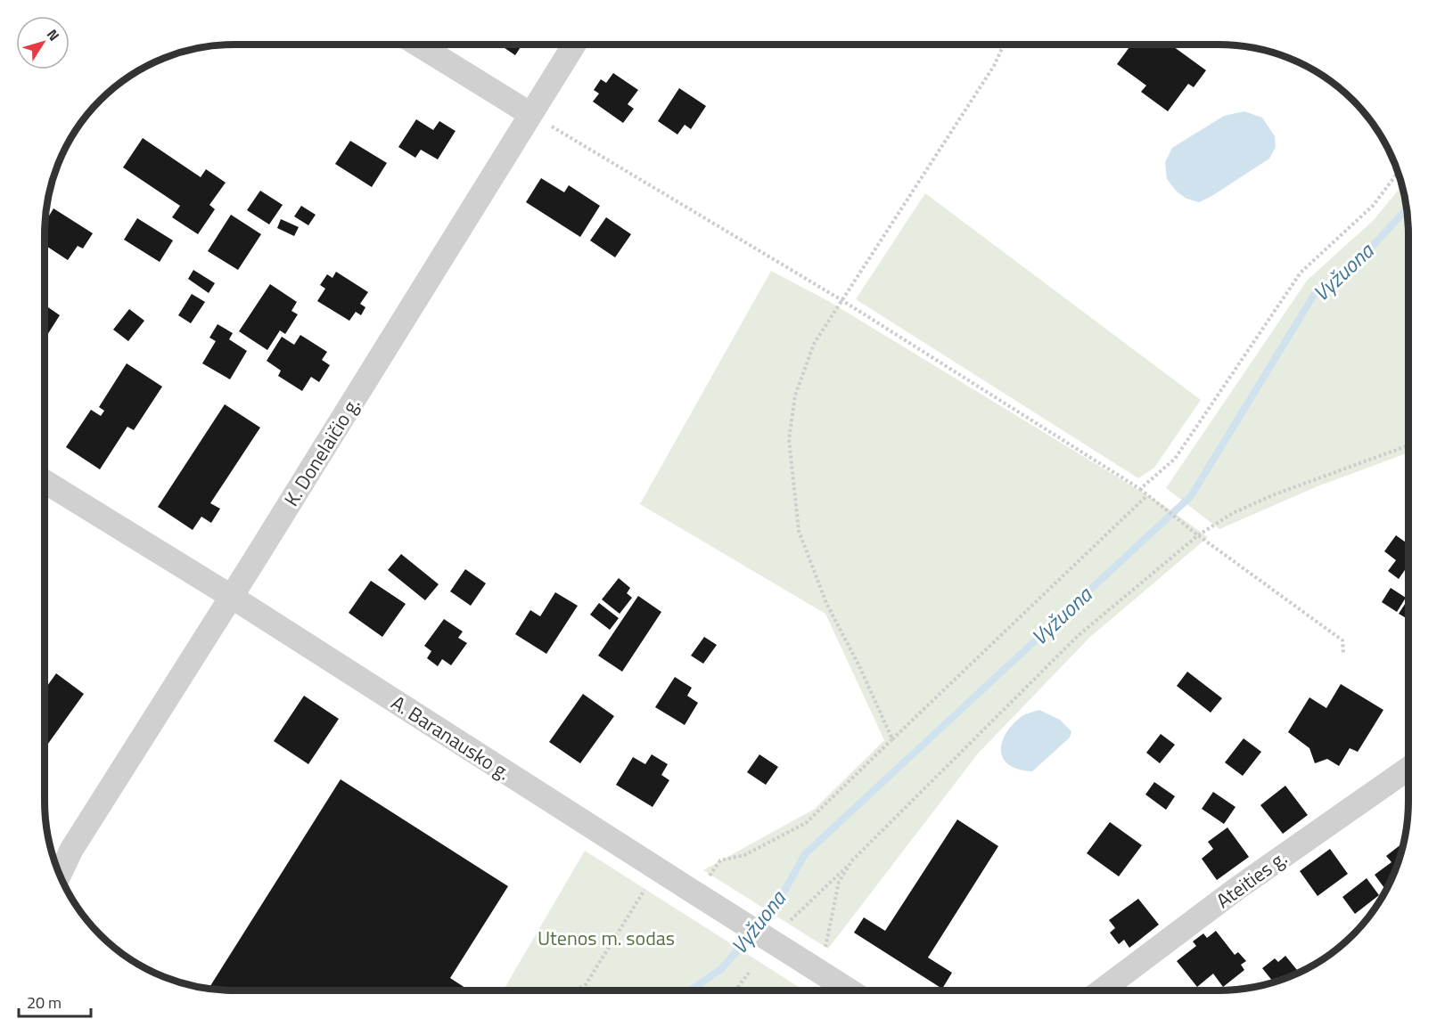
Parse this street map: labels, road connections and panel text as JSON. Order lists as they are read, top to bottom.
{
  "streets": {
    "street": ["K. Donelaičio g.", "A. Baranausko g.", "Ateities g."]
  },
  "crossings": [
    ["K. Donelaičio g.", "A. Baranausko g."]
  ],
  "water": ["Vyžuona"],
  "parks": ["Utenos m. sodas"],
  "scale_bar": "20 m",
  "north": "top right"
}
